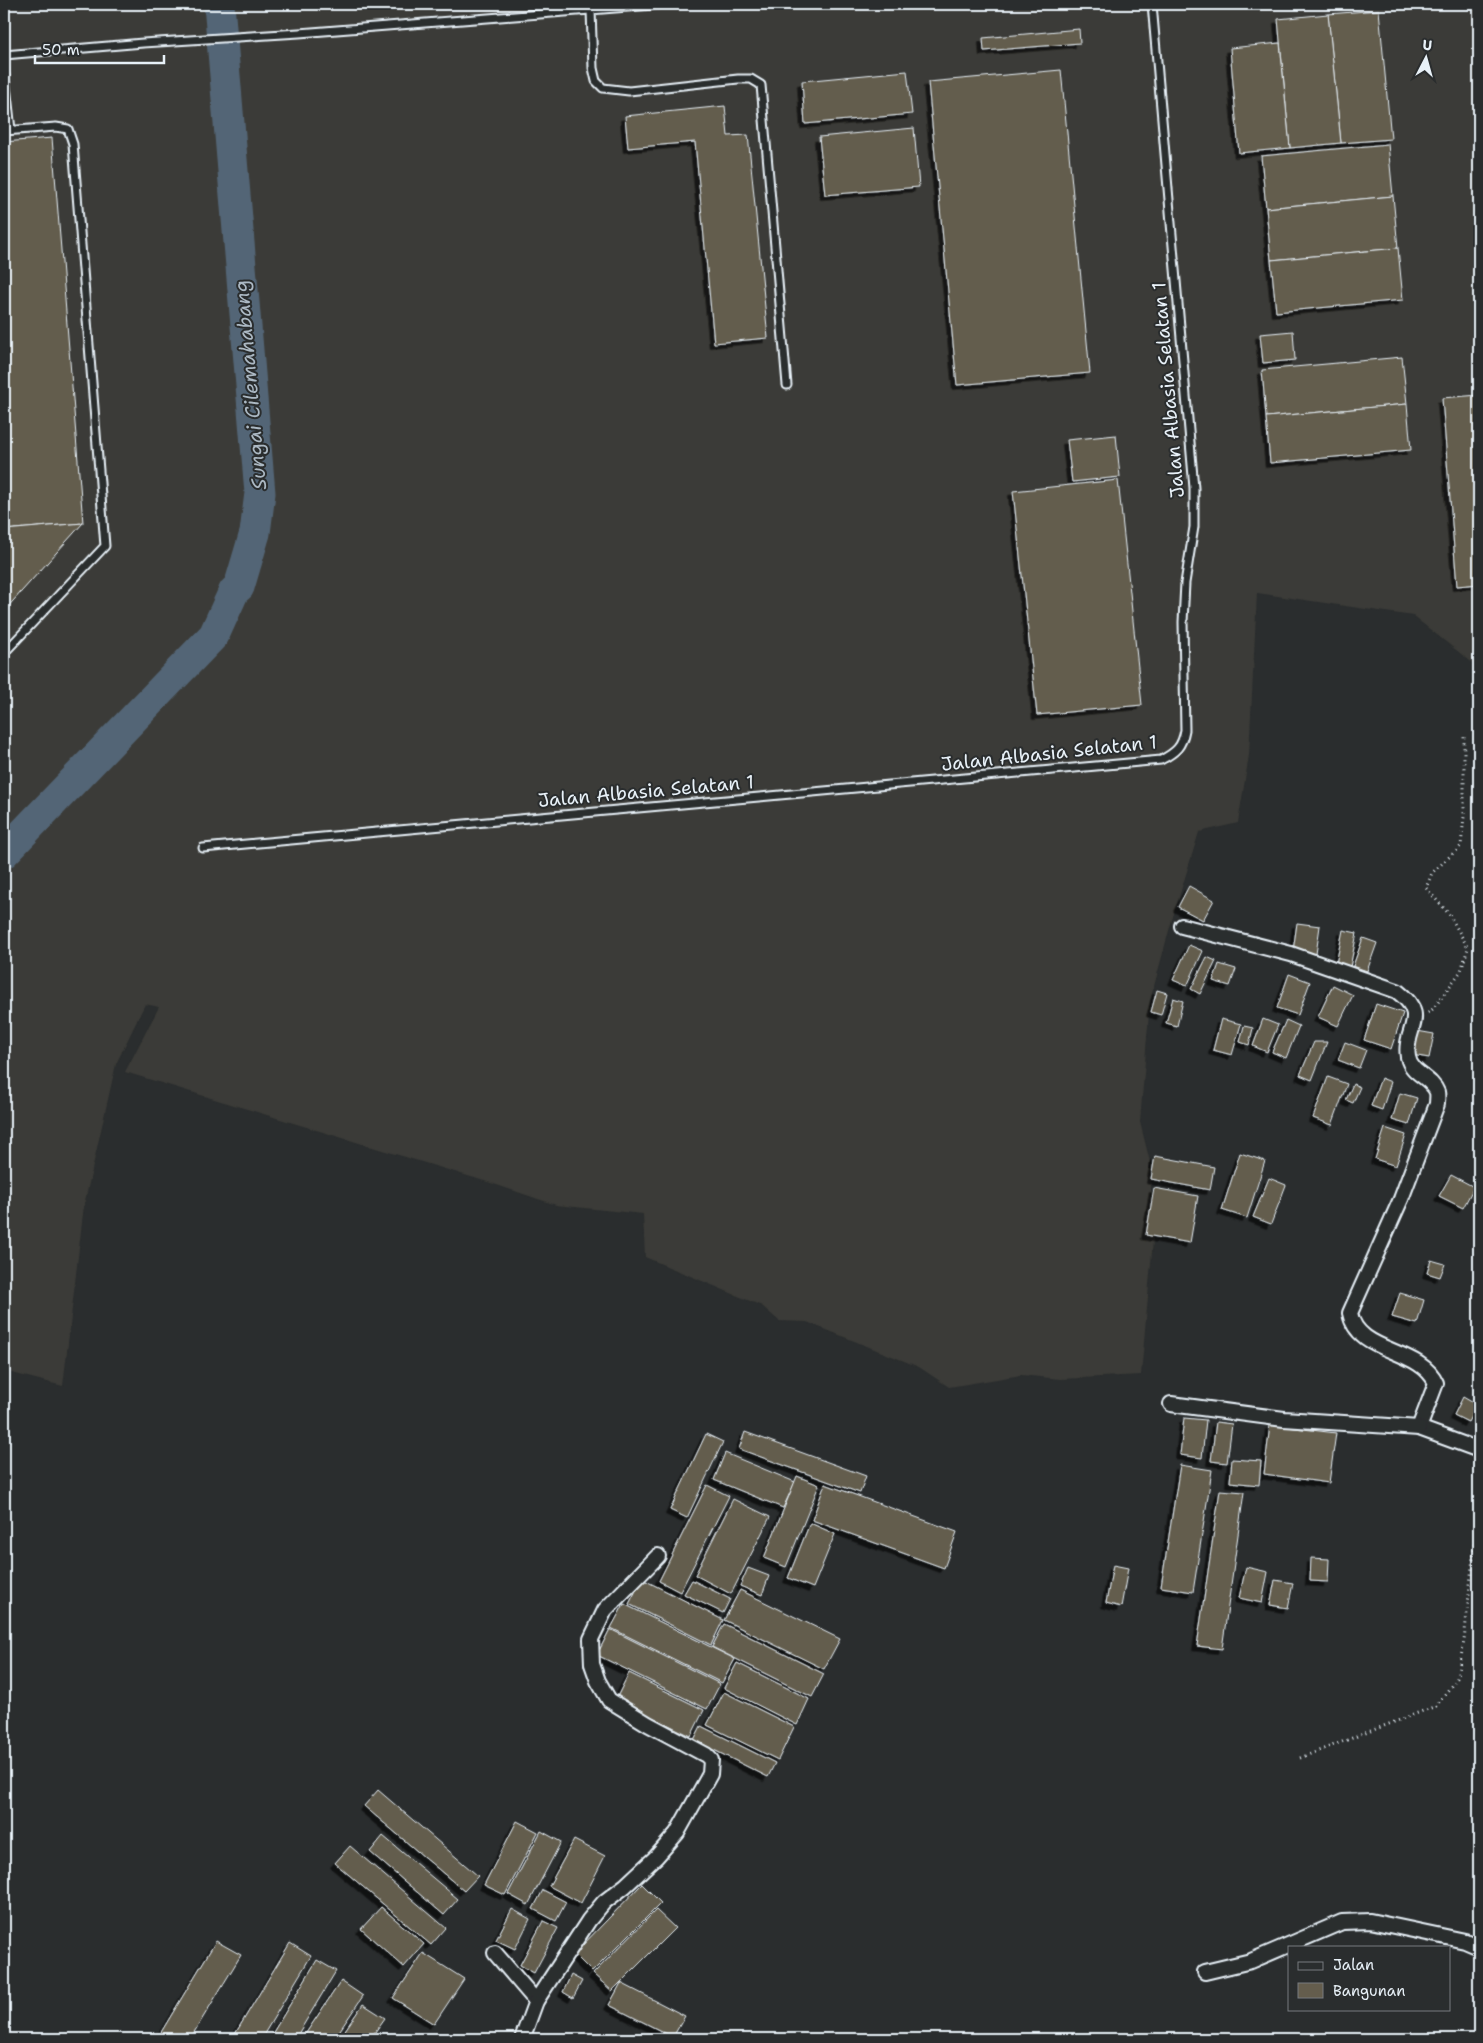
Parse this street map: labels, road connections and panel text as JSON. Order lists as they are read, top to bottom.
{
  "streets": {
    "lane": ["Jalan Albasia Selatan 1"]
  },
  "water": ["Sungai Cilemahabang"],
  "legend": ["Jalan", "Bangunan"],
  "scale_bar": "50 m",
  "north": "top"
}
